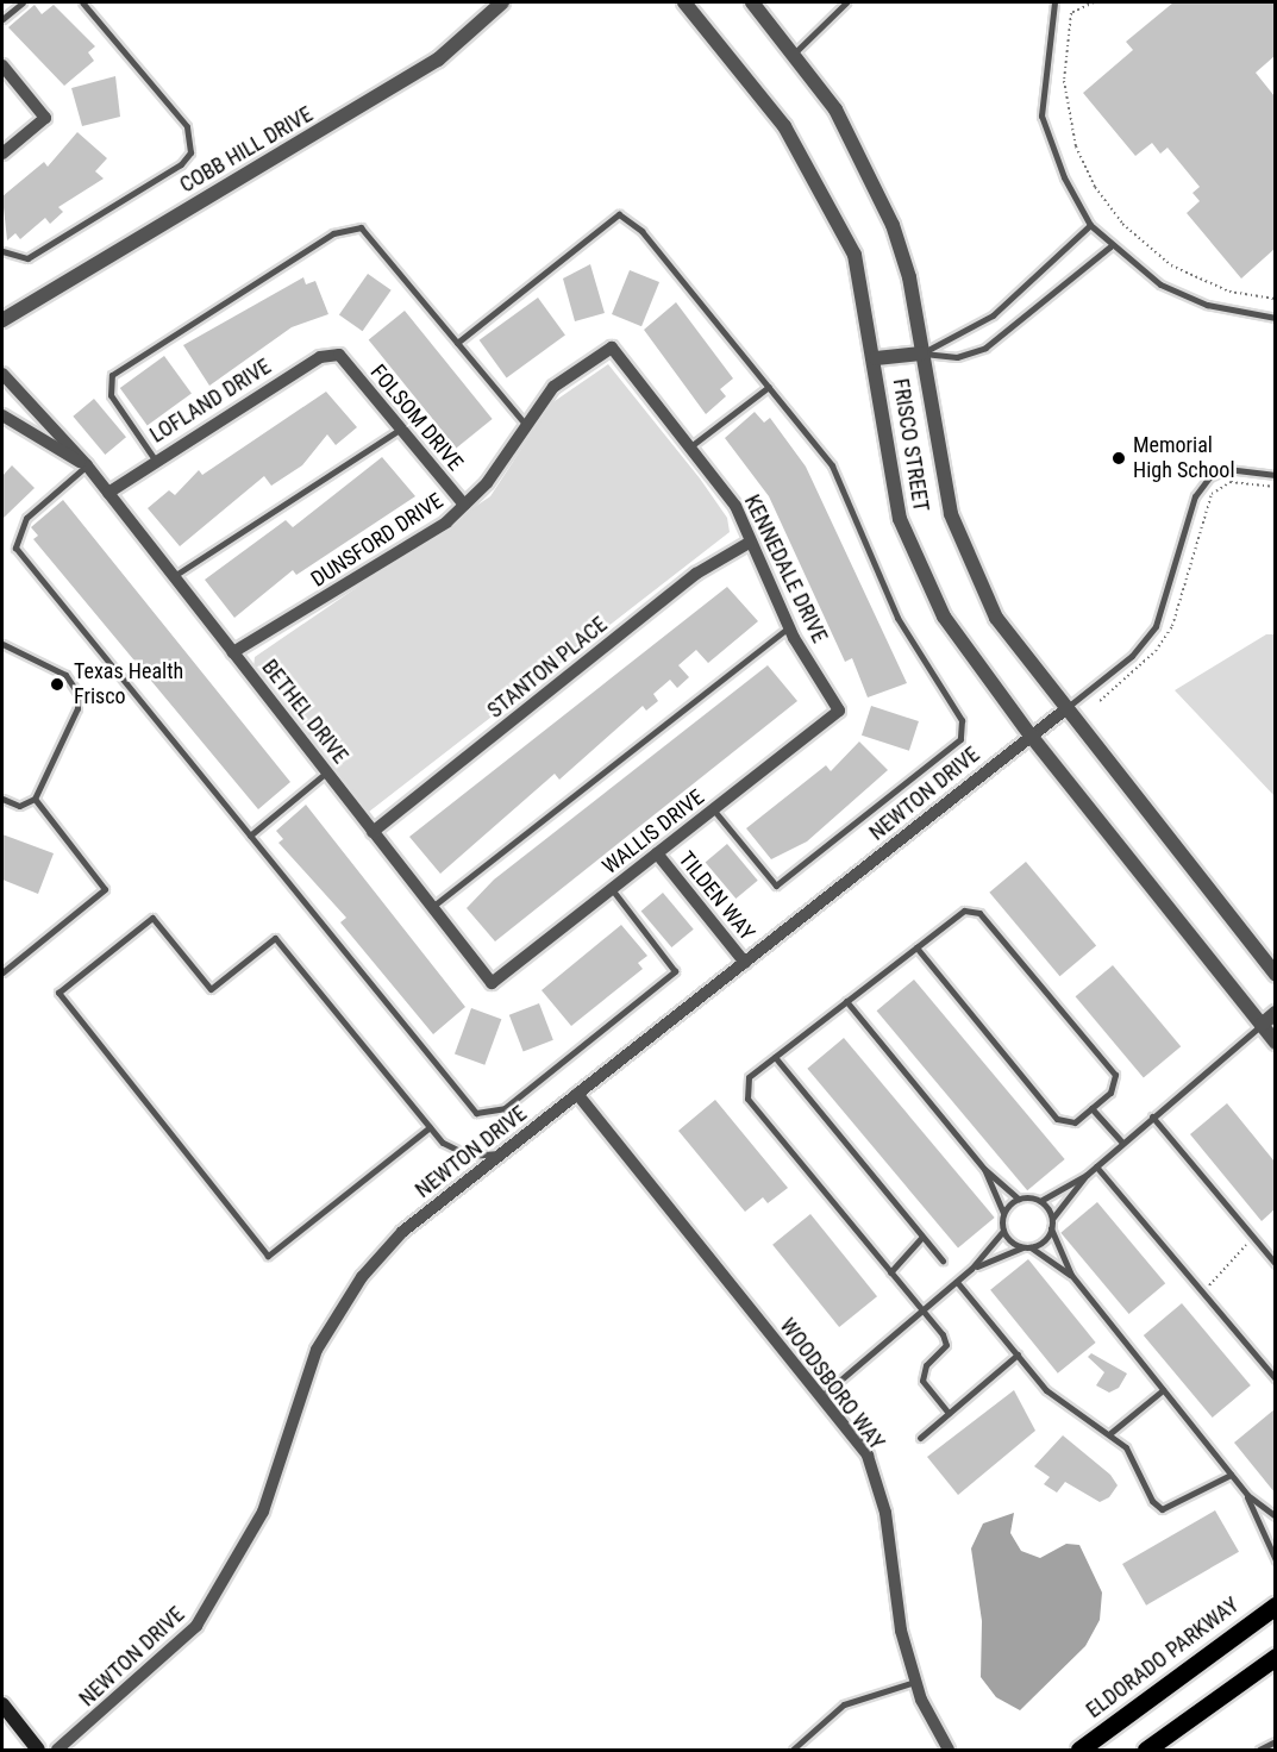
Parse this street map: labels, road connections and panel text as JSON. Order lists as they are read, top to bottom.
{
  "streets": {
    "main road": ["ELDORADO PARKWAY"],
    "street": [
      "COBB HILL DRIVE",
      "LOFLAND DRIVE",
      "FOLSOM DRIVE",
      "FRISCO STREET",
      "DUNSFORD DRIVE",
      "KENNEDALE DRIVE",
      "STANTON PLACE",
      "BETHEL DRIVE",
      "NEWTON DRIVE",
      "WALLIS DRIVE",
      "TILDEN WAY",
      "WOODSBORO WAY"
    ]
  },
  "crossings": [
    ["LOFLAND DRIVE", "FOLSOM DRIVE"],
    ["LOFLAND DRIVE", "BETHEL DRIVE"],
    ["FOLSOM DRIVE", "DUNSFORD DRIVE"],
    ["FRISCO STREET", "NEWTON DRIVE"],
    ["DUNSFORD DRIVE", "KENNEDALE DRIVE"],
    ["DUNSFORD DRIVE", "BETHEL DRIVE"],
    ["KENNEDALE DRIVE", "STANTON PLACE"],
    ["KENNEDALE DRIVE", "WALLIS DRIVE"],
    ["STANTON PLACE", "BETHEL DRIVE"],
    ["BETHEL DRIVE", "WALLIS DRIVE"],
    ["NEWTON DRIVE", "TILDEN WAY"],
    ["NEWTON DRIVE", "WOODSBORO WAY"],
    ["WALLIS DRIVE", "TILDEN WAY"]
  ],
  "places": ["Memorial High School", "Texas Health Frisco"]
}
